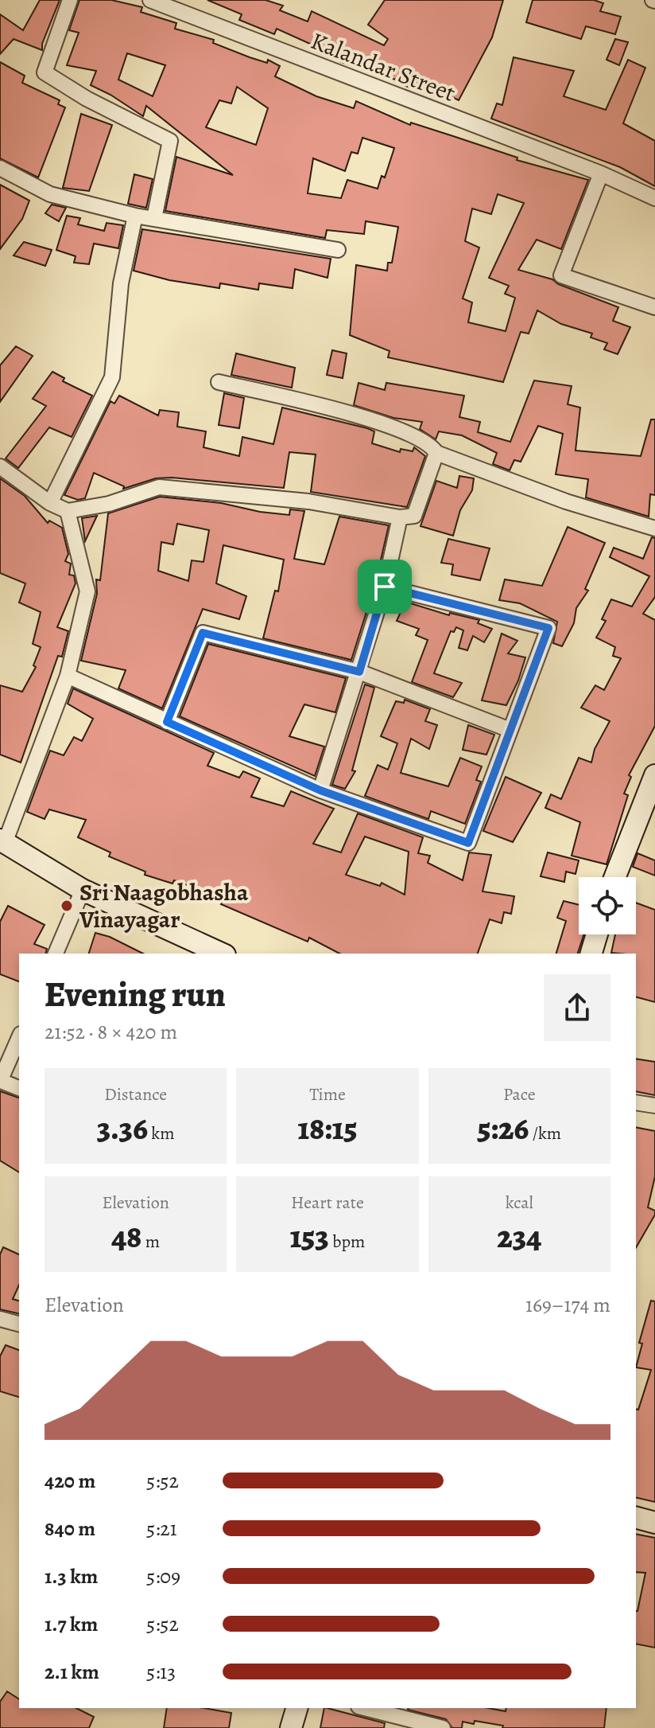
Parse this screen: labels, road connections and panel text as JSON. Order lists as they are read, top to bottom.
{
  "streets": {
    "street": ["Kalandar Street"]
  },
  "places": ["Sri Naagobhasha Vinayagar"],
  "page": {
    "heading": ["Evening run", "21:52 · 8 × 420 m"],
    "stats": [
      ["Distance", "3.36 km"],
      ["Time", "18:15"],
      ["Pace", "5:26 /km"],
      ["Elevation", "48 m"],
      ["Heart rate", "153 bpm"],
      ["kcal", "234"]
    ],
    "chart": ["Elevation", "169–174 m"],
    "list": [
      {
        "name": "420 m",
        "note": "5:52"
      },
      {
        "name": "840 m",
        "note": "5:21"
      },
      {
        "name": "1.3 km",
        "note": "5:09"
      },
      {
        "name": "1.7 km",
        "note": "5:52"
      },
      {
        "name": "2.1 km",
        "note": "5:13"
      }
    ]
  }
}
